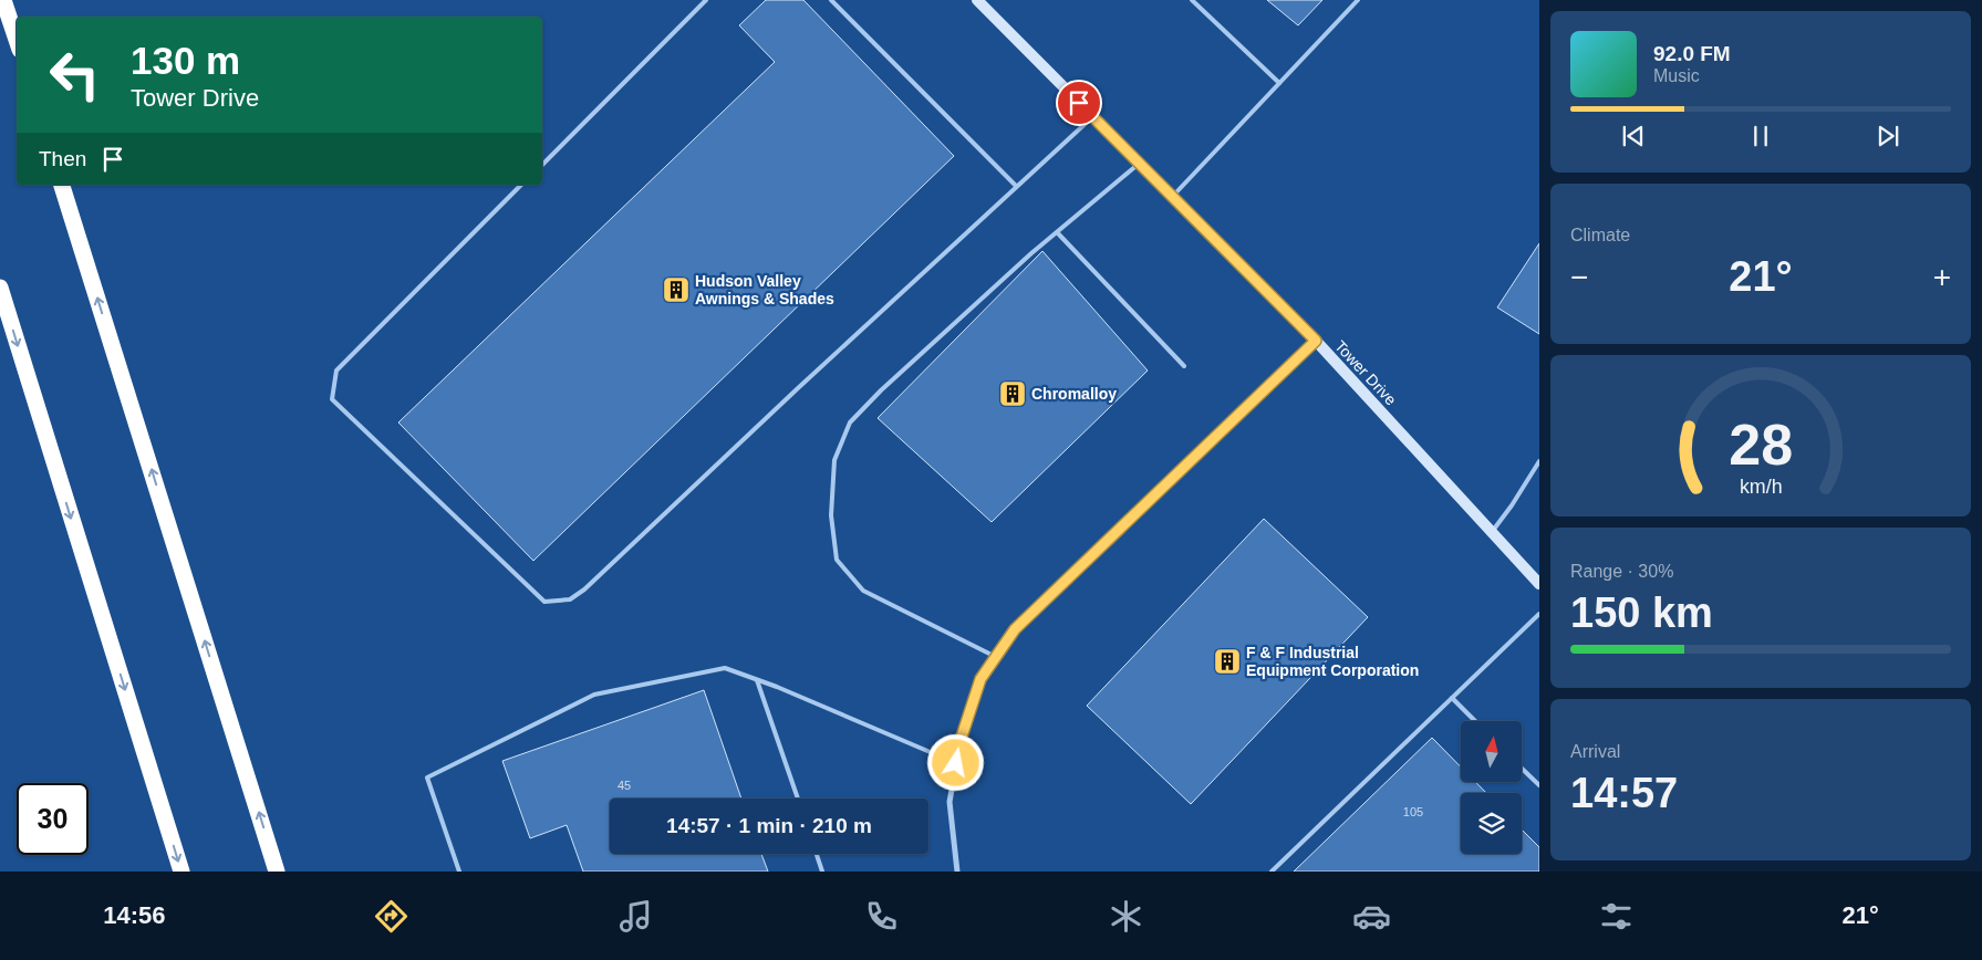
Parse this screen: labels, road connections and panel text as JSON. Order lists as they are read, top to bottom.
{
  "streets": {
    "street": ["Tower Drive"]
  },
  "places": {
    "building": ["Hudson Valley Awnings & Shades", "Chromalloy", "F & F Industrial Equipment Corporation"]
  },
  "house_numbers": ["45", "105"],
  "north": "top",
  "page": {
    "turn": ["130 m", "Tower Drive"],
    "song": ["92.0 FM", "Music"],
    "then": "Then",
    "tile": [
      "Climate",
      ["Range · 30%", "150 km"],
      ["Arrival", "14:57"]
    ],
    "heat": ["−", "21°", "+"],
    "limit": "30",
    "trip": "14:57 · 1 min · 210 m",
    "tabs": ["14:56", "21°"],
    "gauge": ["28", "km/h"]
  }
}
